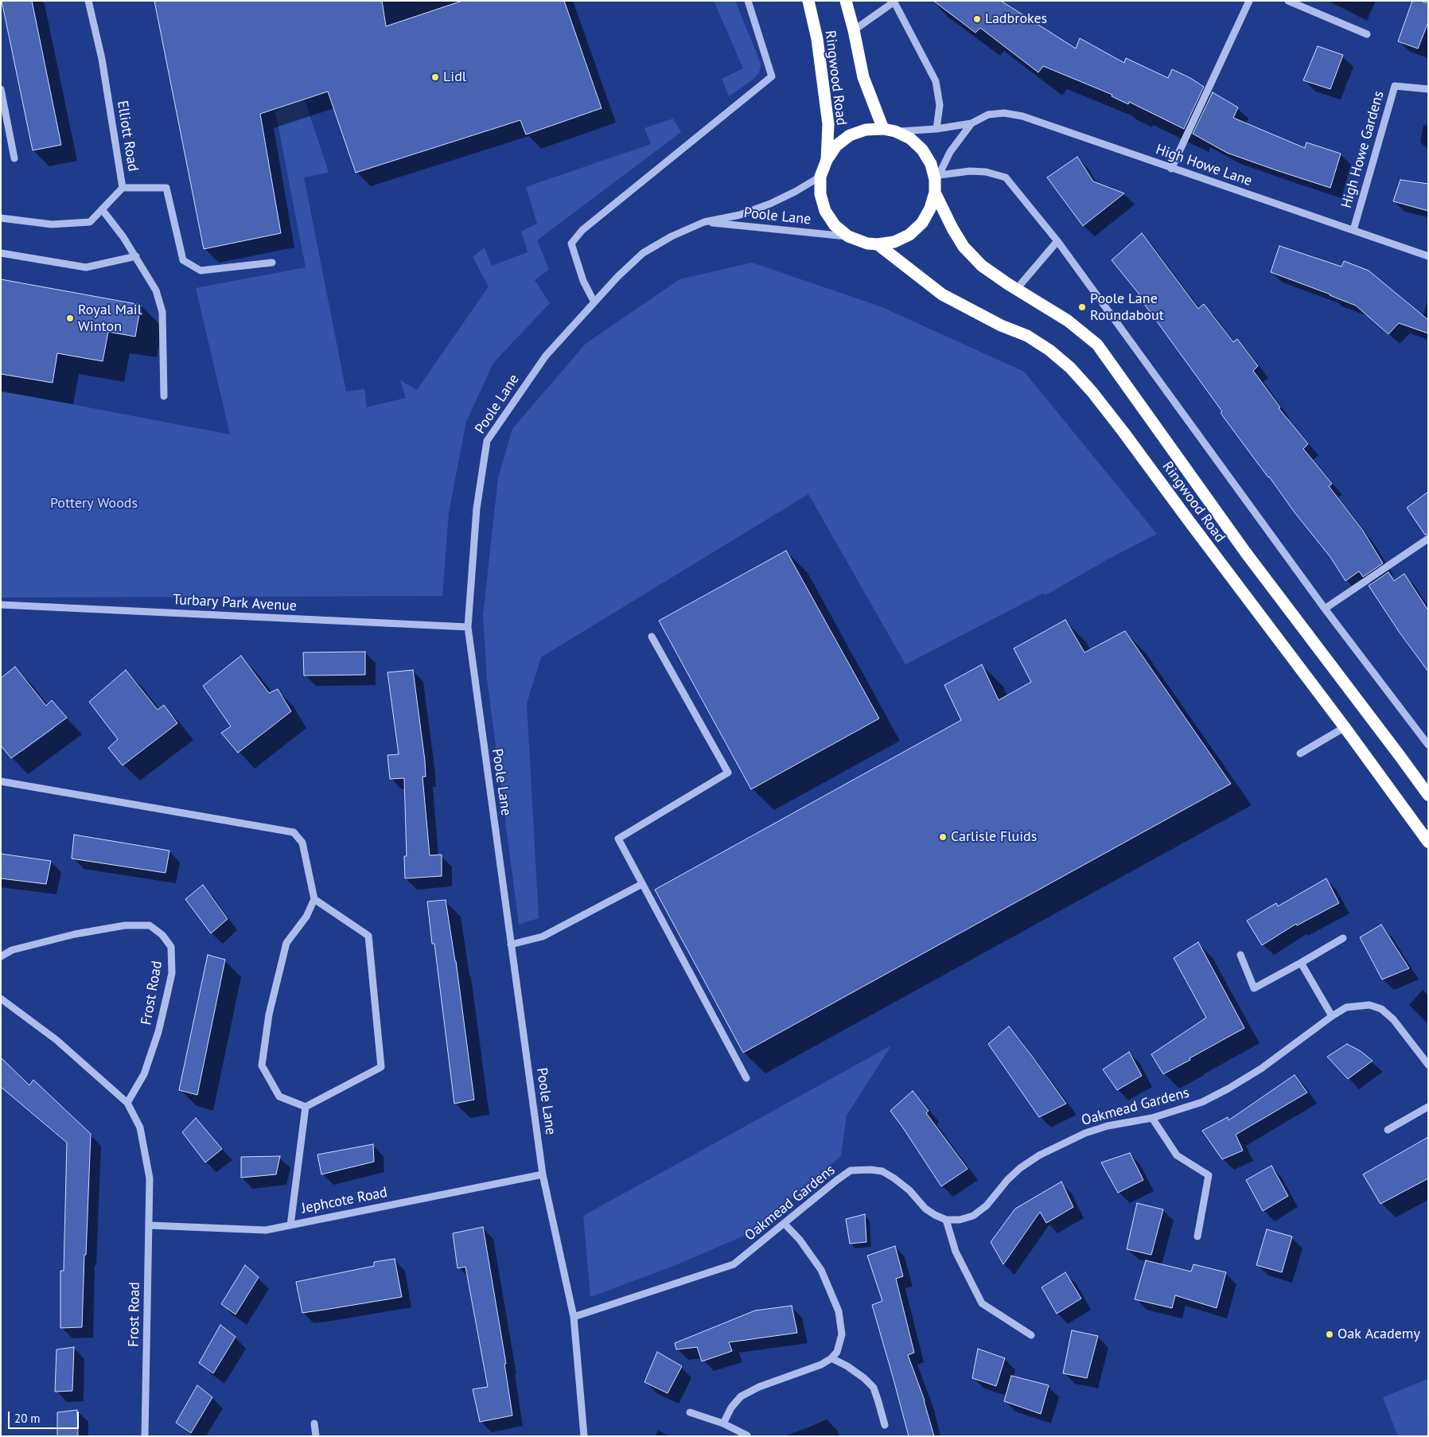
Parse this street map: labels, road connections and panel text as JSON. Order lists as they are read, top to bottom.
{
  "streets": {
    "highway": ["Ringwood Road"],
    "street": [
      "Elliott Road",
      "High Howe Gardens",
      "High Howe Lane",
      "Poole Lane",
      "Turbary Park Avenue",
      "Frost Road",
      "Oakmead Gardens",
      "Jephcote Road"
    ]
  },
  "crossings": [
    ["Ringwood Road", "High Howe Lane"],
    ["Ringwood Road", "Poole Lane"],
    ["High Howe Gardens", "High Howe Lane"],
    ["High Howe Lane", "Poole Lane"],
    ["Poole Lane", "Turbary Park Avenue"],
    ["Poole Lane", "Oakmead Gardens"],
    ["Poole Lane", "Jephcote Road"],
    ["Frost Road", "Jephcote Road"]
  ],
  "parks": ["Pottery Woods"],
  "places": [
    "Ladbrokes",
    "Lidl",
    "Poole Lane Roundabout",
    "Royal Mail Winton",
    "Carlisle Fluids",
    "Oak Academy"
  ],
  "scale_bar": "20 m"
}
